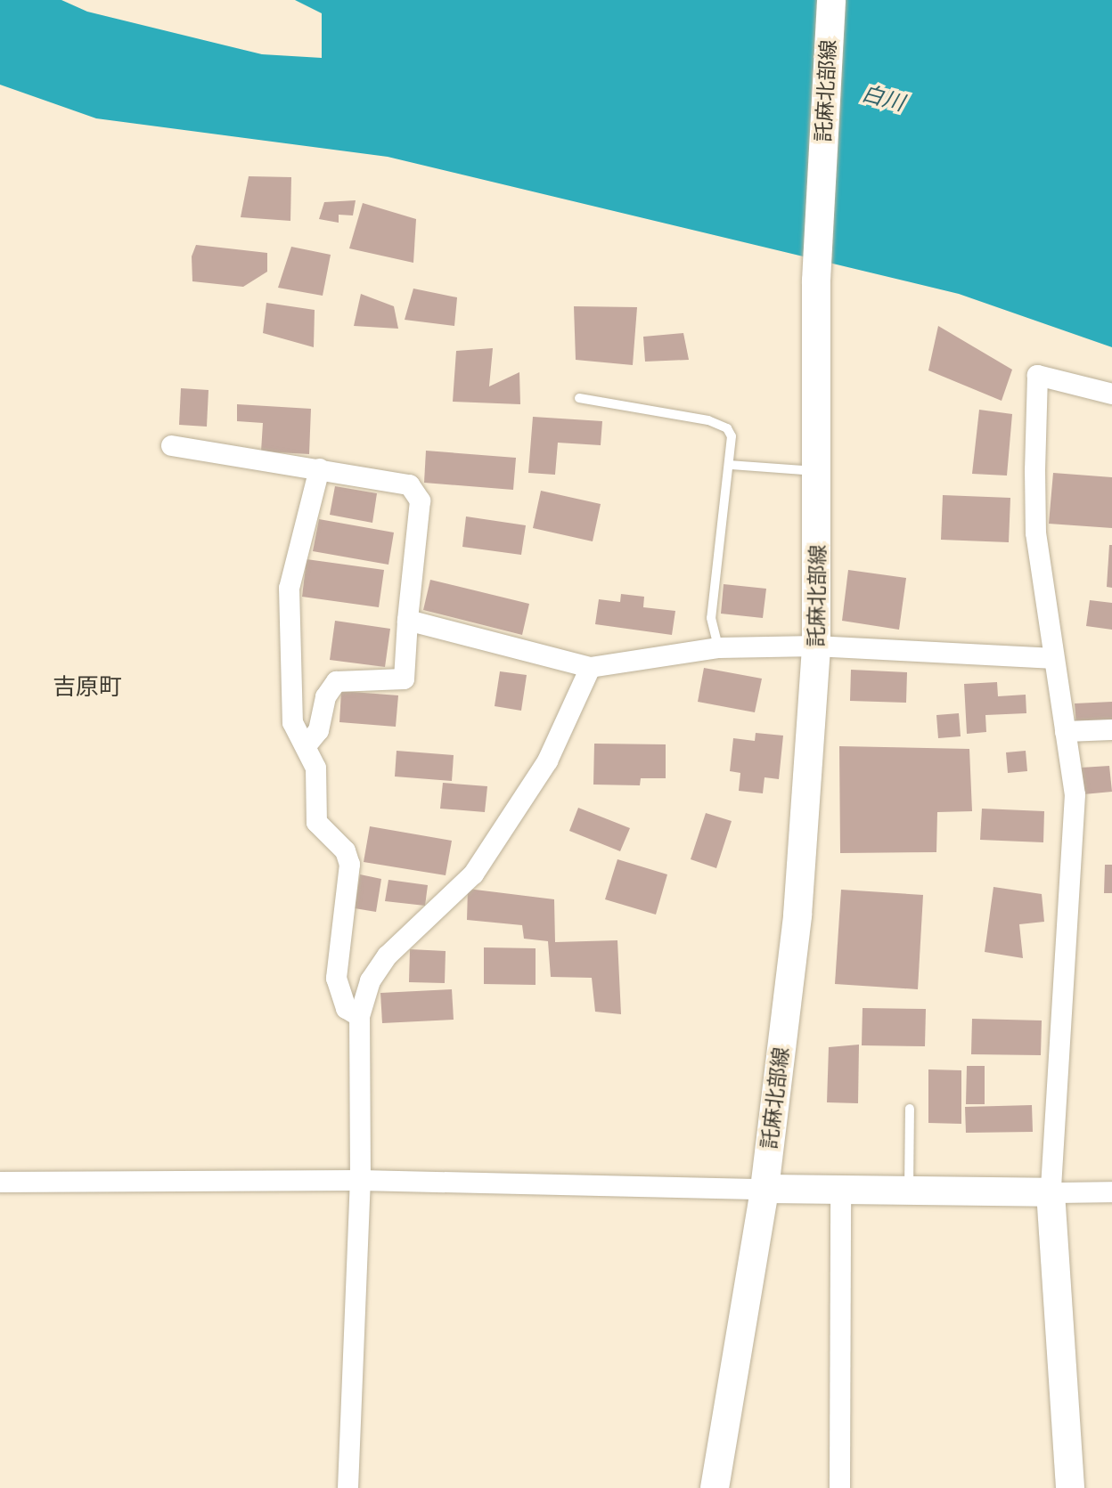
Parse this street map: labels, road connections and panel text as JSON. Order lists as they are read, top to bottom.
{
  "streets": {
    "main road": ["託麻北部線"]
  },
  "districts": ["吉原町"],
  "water": ["白川"]
}
